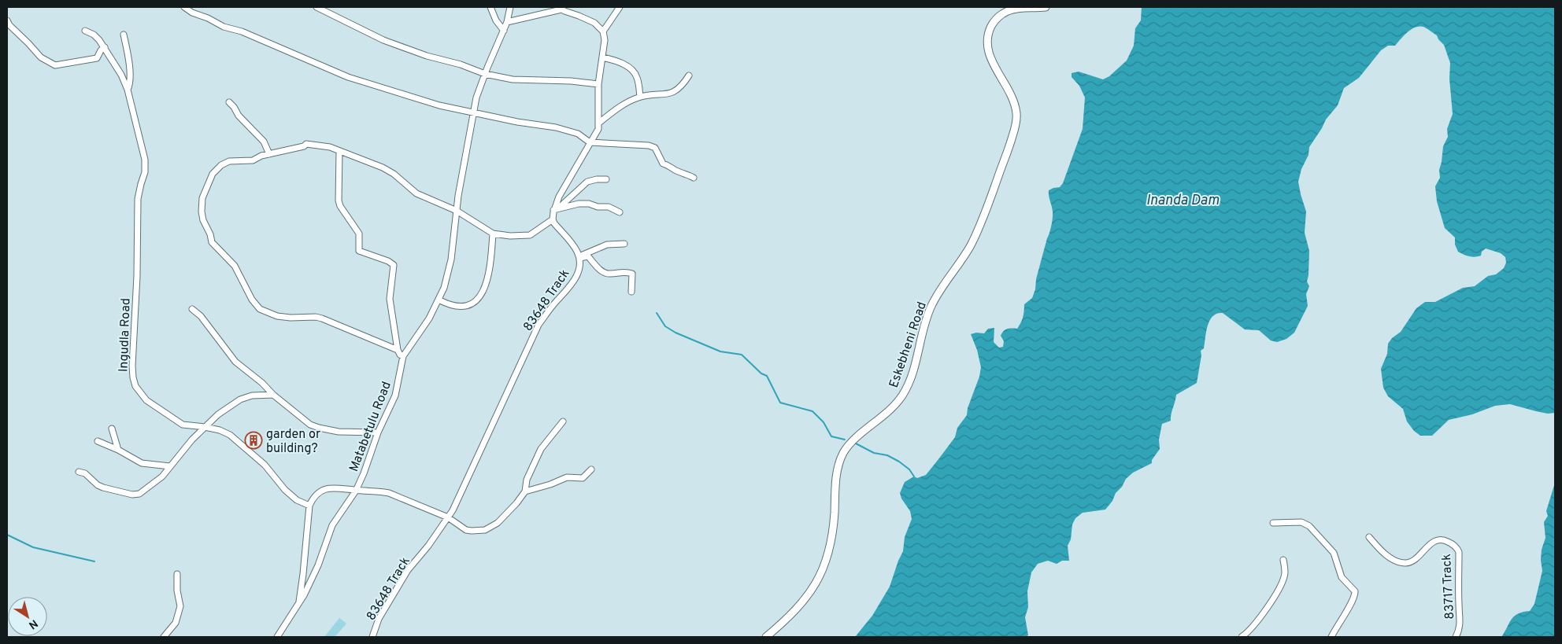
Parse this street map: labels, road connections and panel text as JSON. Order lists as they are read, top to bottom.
{
  "streets": {
    "street": [
      "83648 Track",
      "Ingudla Road",
      "Eskebheni Road",
      "Matabetulu Road",
      "83717 Track"
    ]
  },
  "water": ["Inanda Dam"],
  "places": {
    "building": ["garden or building?"]
  },
  "north": "bottom right"
}
